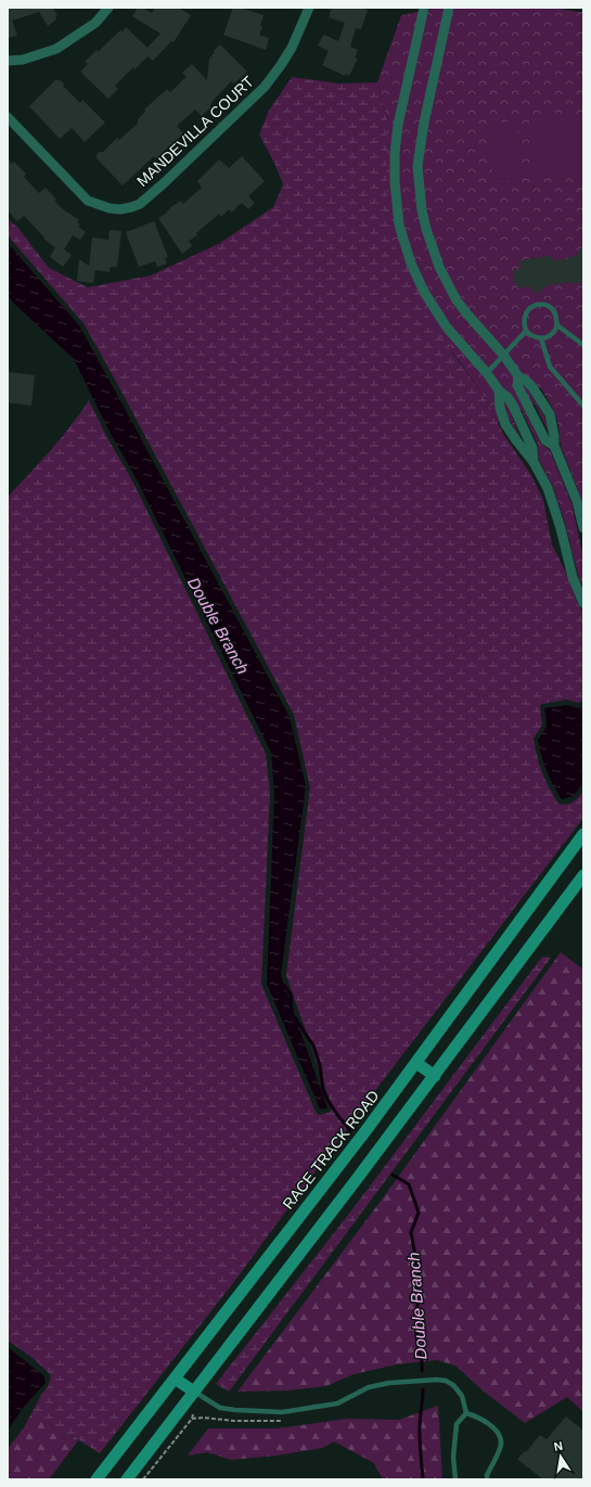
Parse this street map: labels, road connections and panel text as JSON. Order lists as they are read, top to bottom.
{
  "streets": {
    "main road": ["RACE TRACK ROAD"],
    "street": ["MANDEVILLA COURT"]
  },
  "water": ["Double Branch"],
  "north": "top"
}
